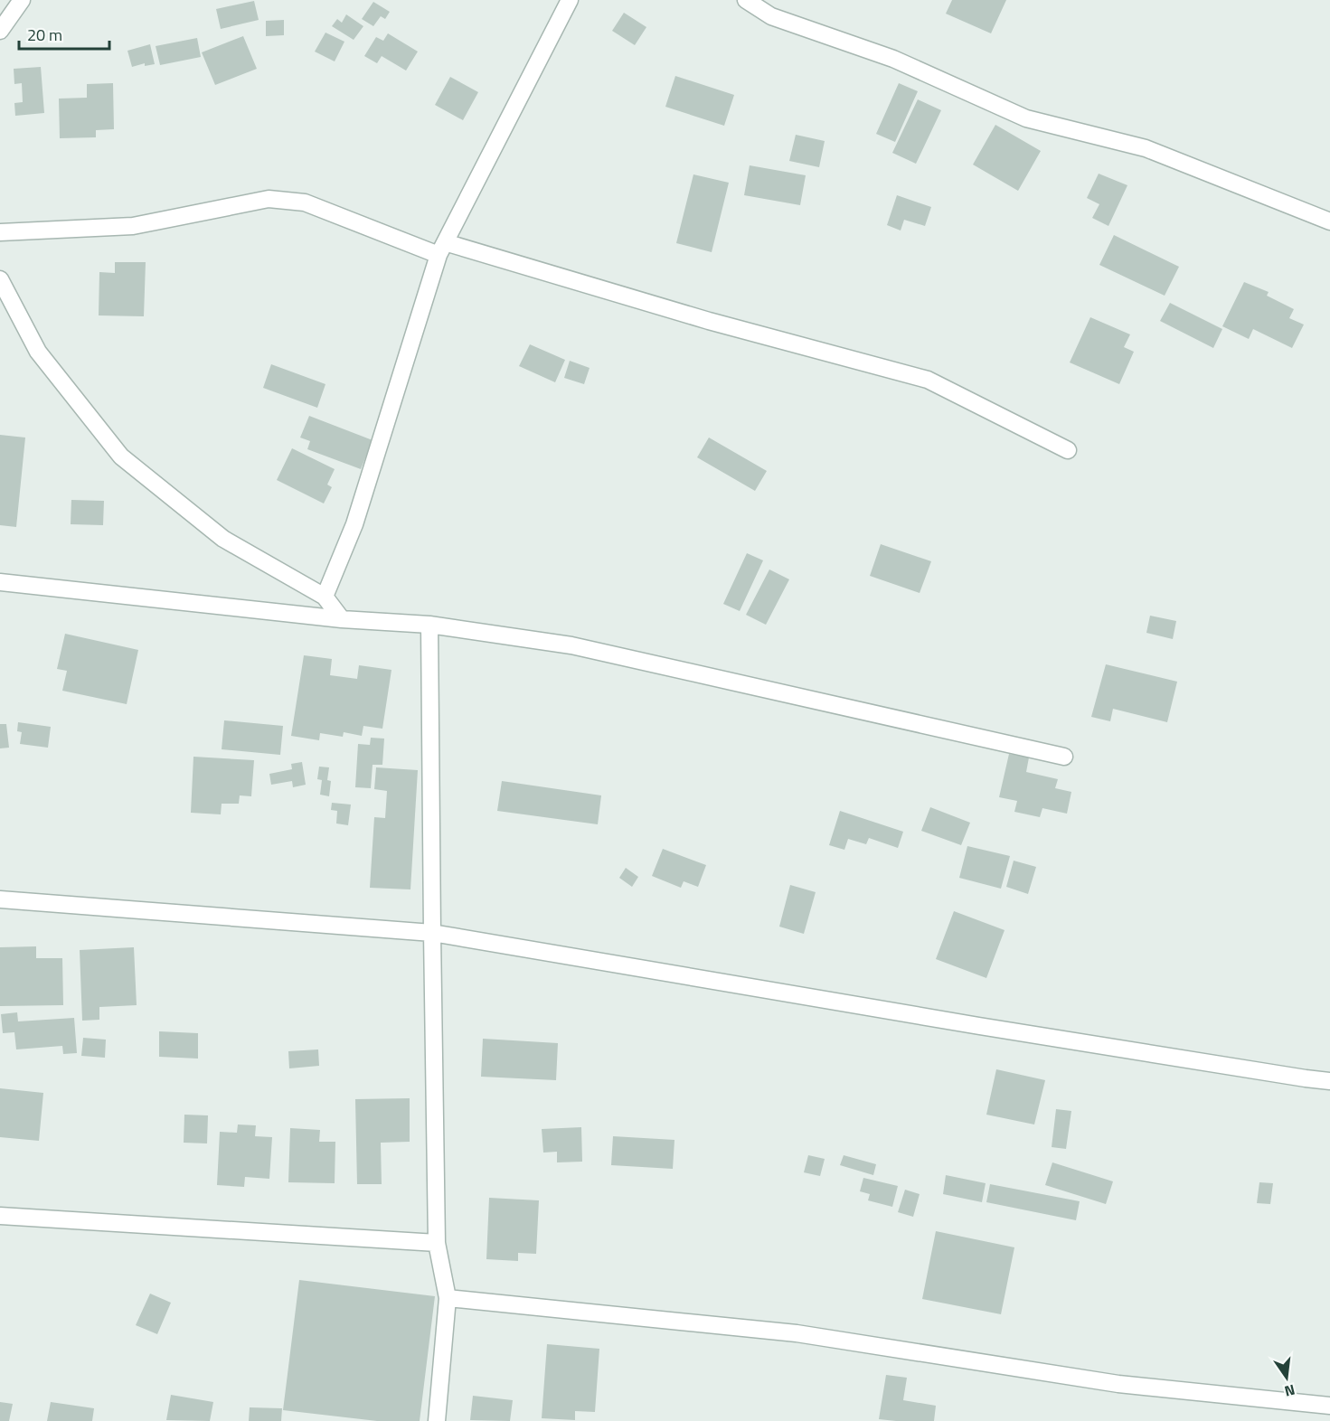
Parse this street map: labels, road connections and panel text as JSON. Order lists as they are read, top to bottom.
{
  "scale_bar": "20 m",
  "north": "bottom"
}
